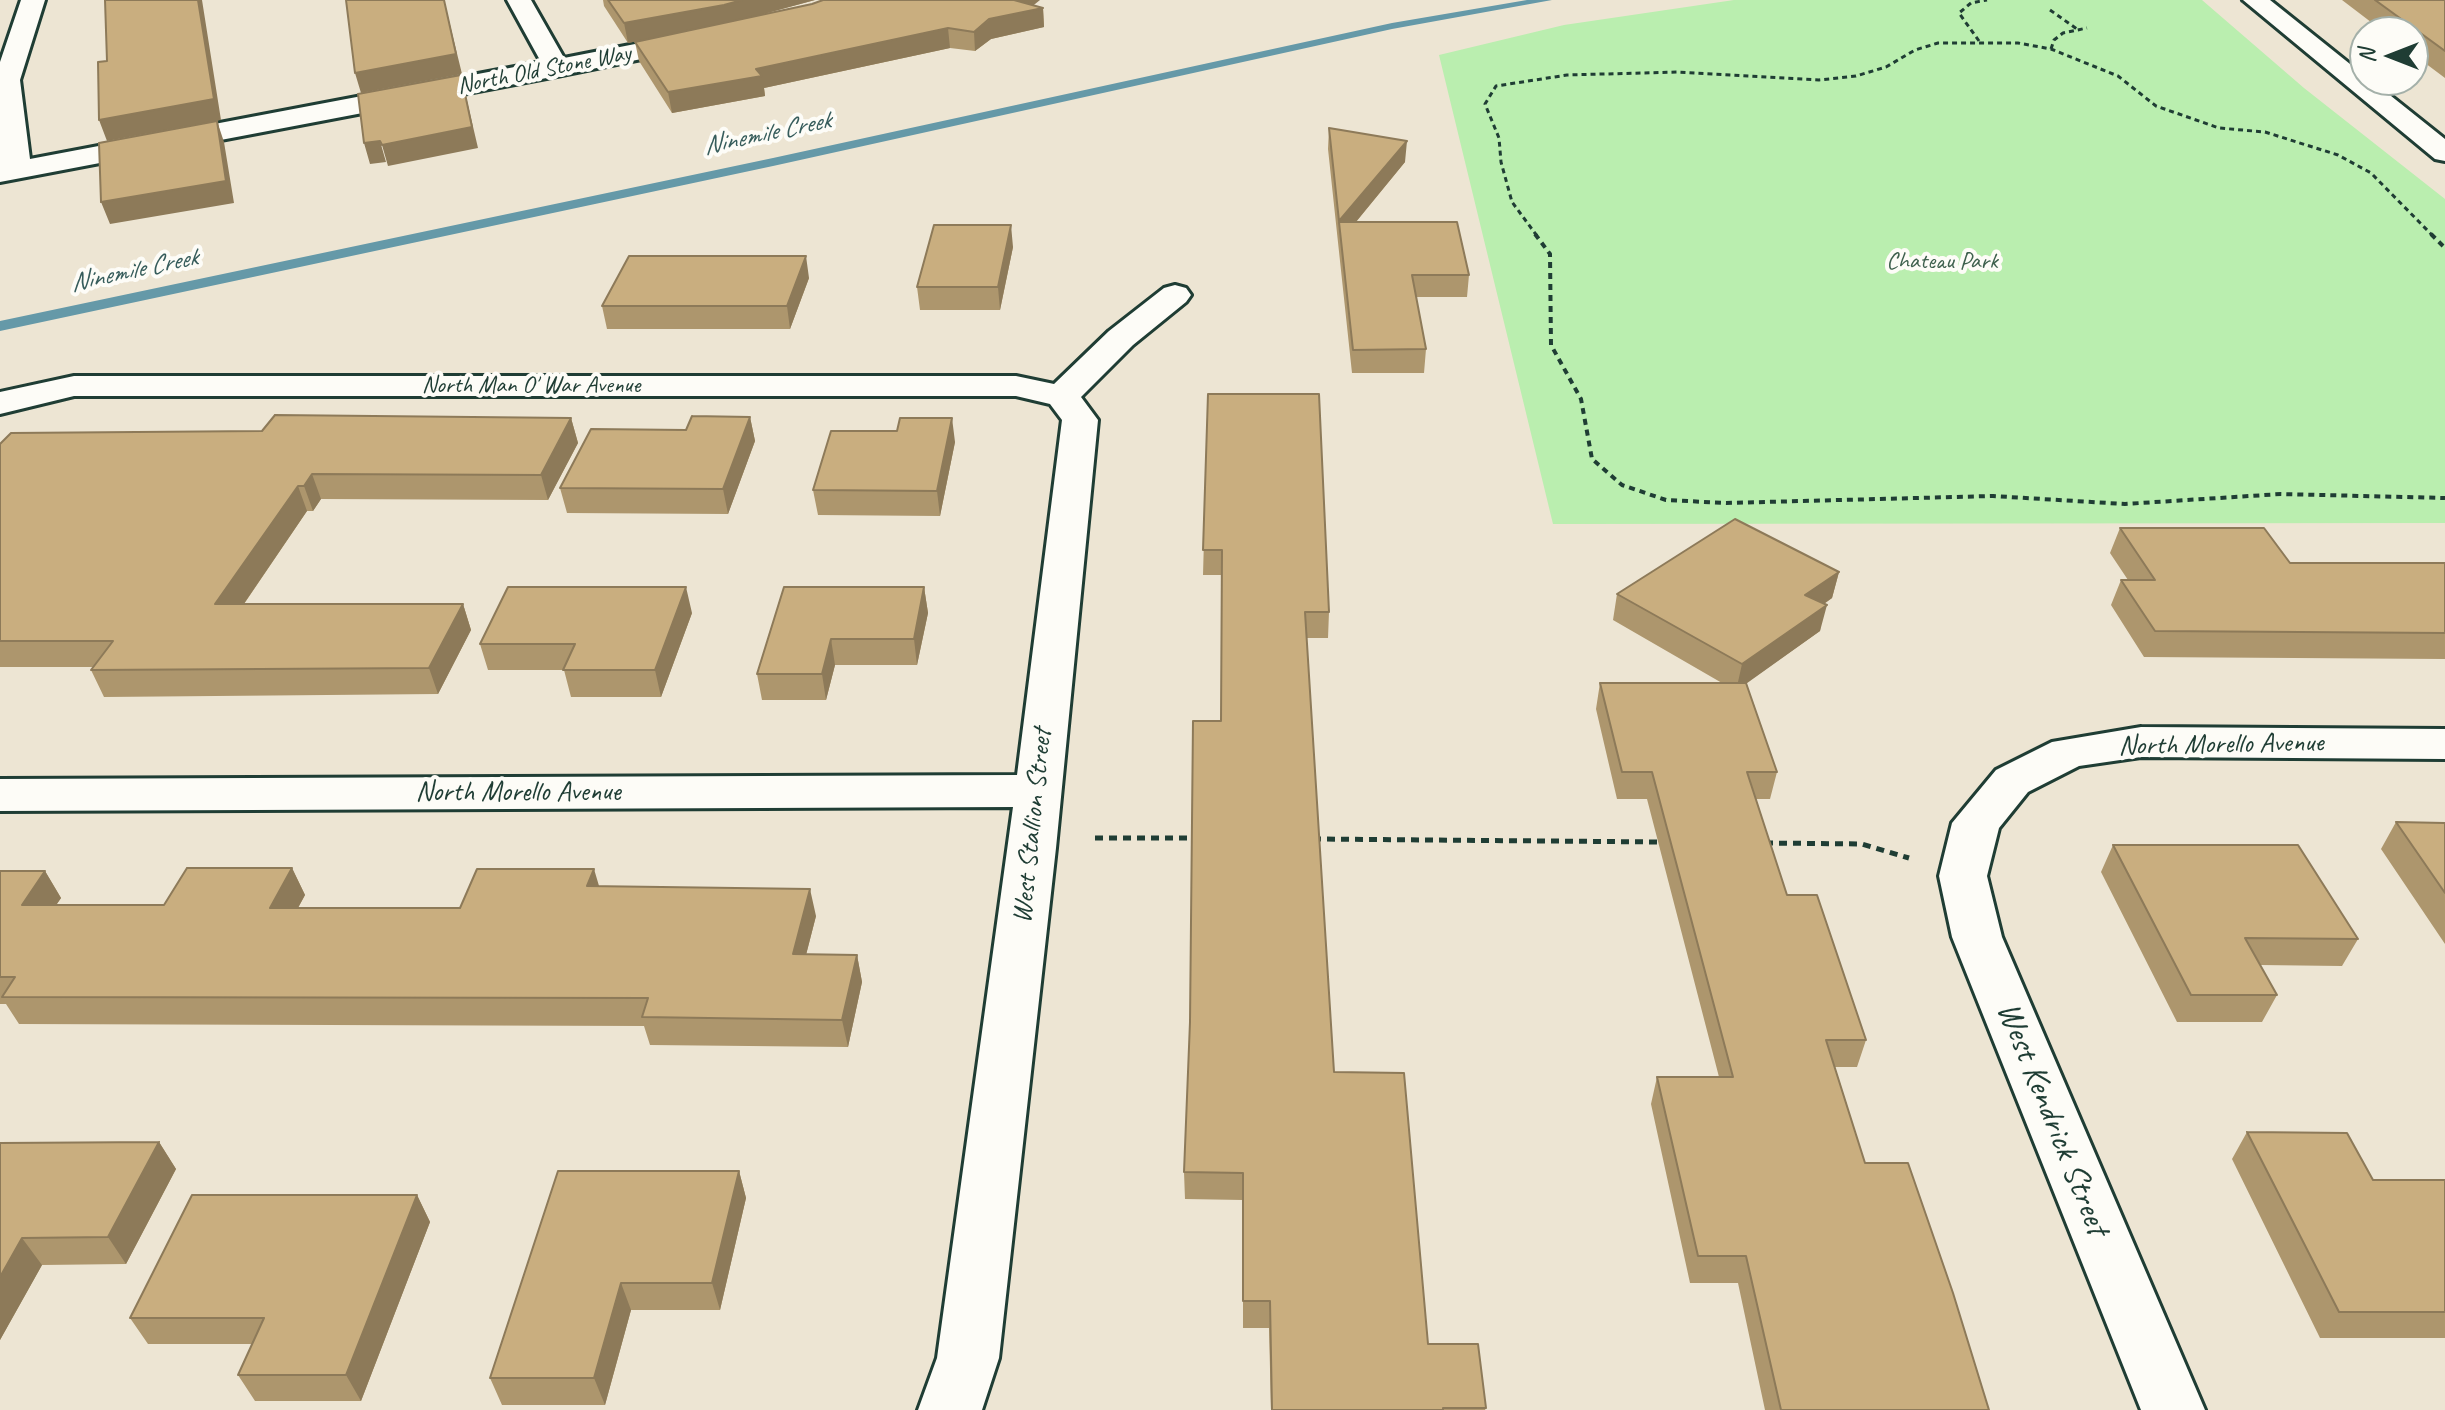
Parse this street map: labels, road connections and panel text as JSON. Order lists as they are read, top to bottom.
{
  "streets": {
    "street": [
      "North Old Stone Way",
      "North Man O' War Avenue",
      "North Morello Avenue",
      "West Stallion Street",
      "West Kendrick Street"
    ]
  },
  "crossings": [
    ["North Man O' War Avenue", "West Stallion Street"],
    ["North Morello Avenue", "West Stallion Street"],
    ["North Morello Avenue", "West Kendrick Street"]
  ],
  "water": ["Ninemile Creek"],
  "parks": ["Chateau Park"],
  "north": "left"
}
